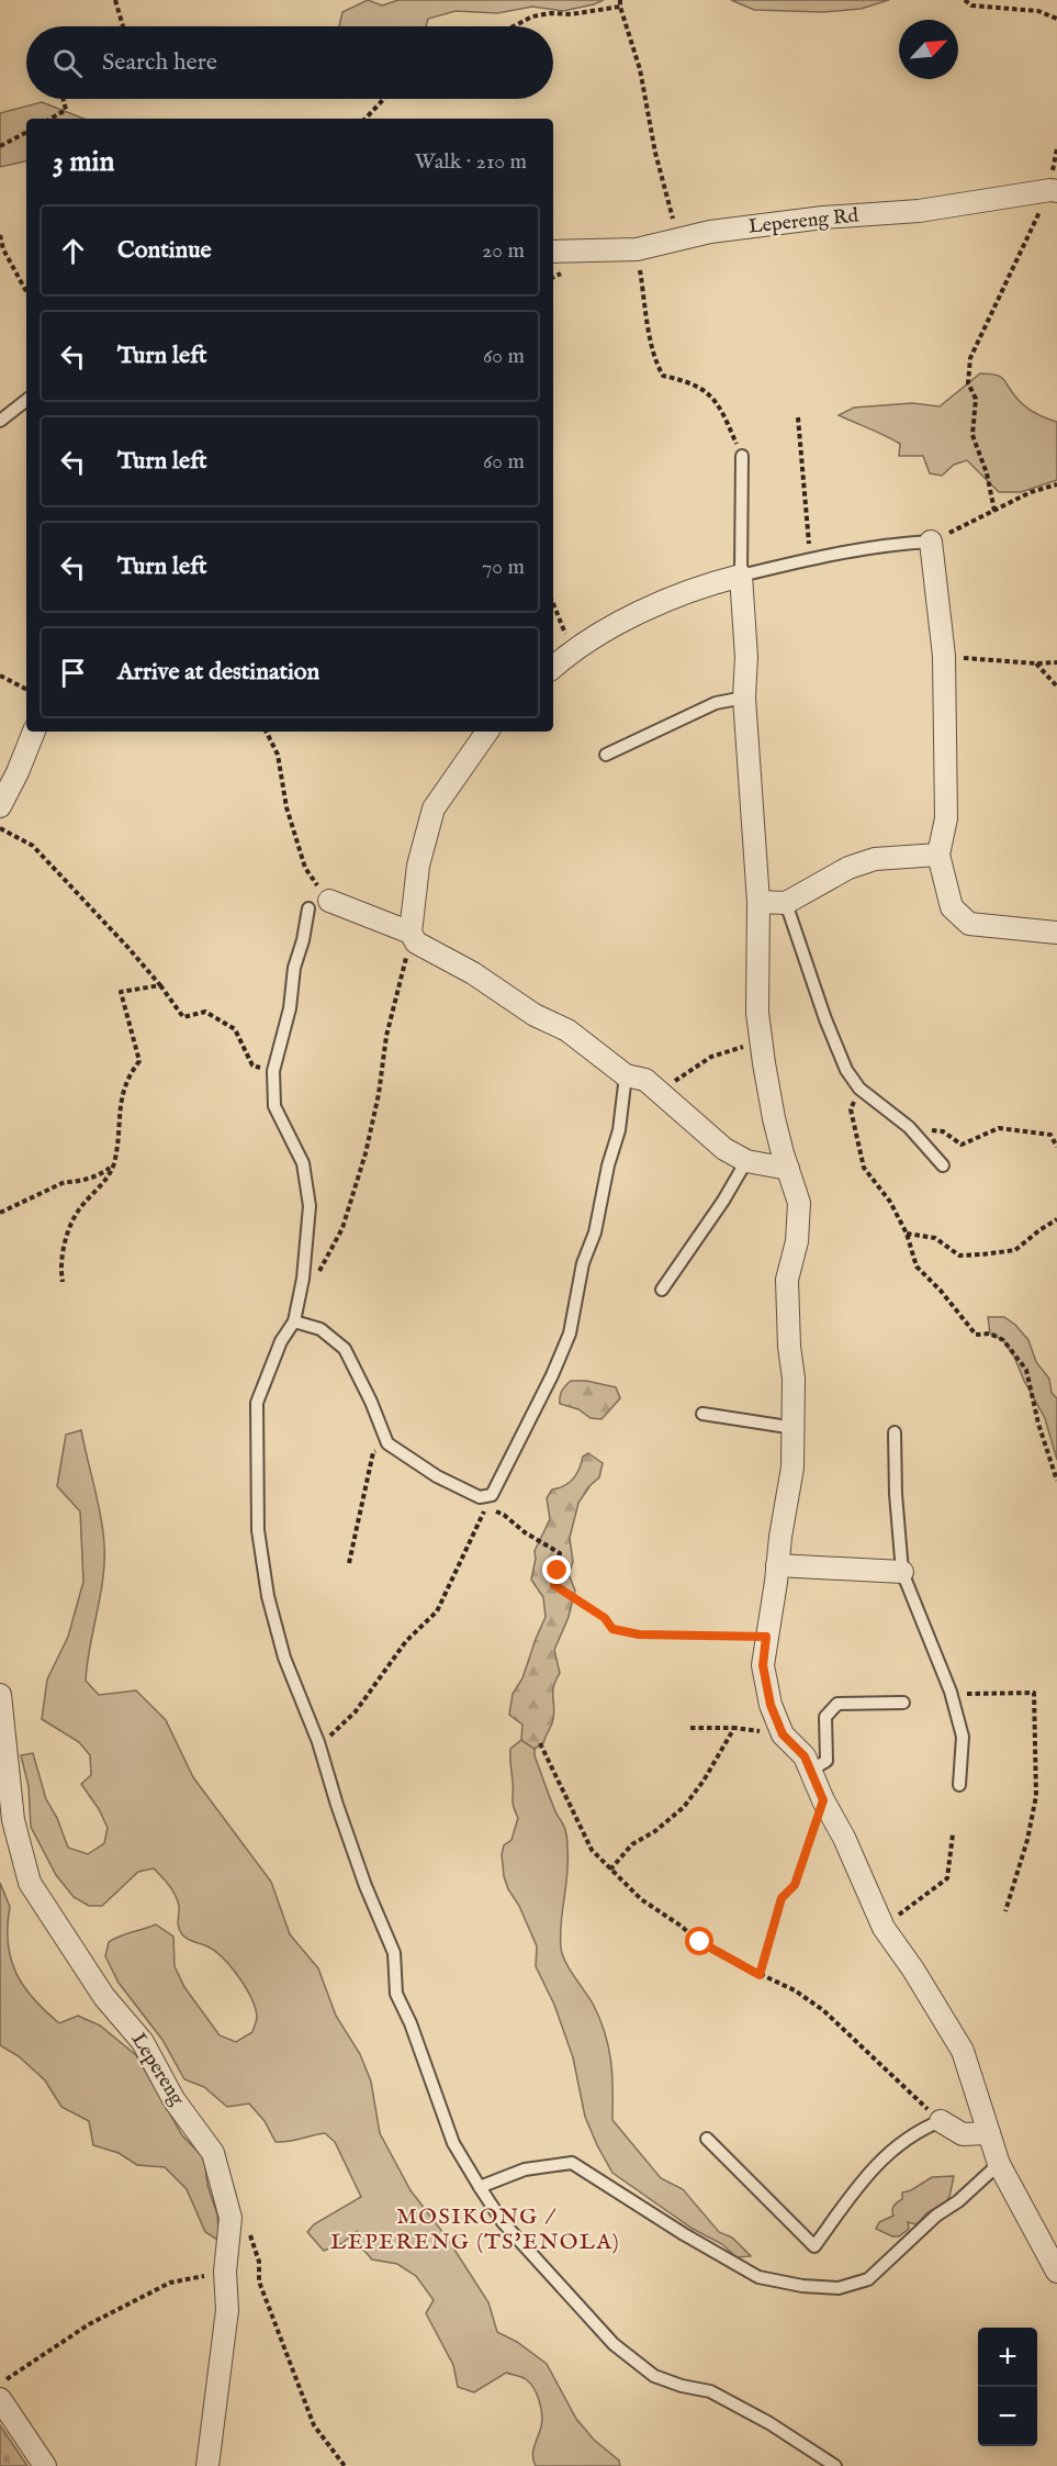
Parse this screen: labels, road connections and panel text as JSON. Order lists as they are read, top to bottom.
{
  "streets": {
    "street": ["Lepereng Rd", "Lepereng"]
  },
  "districts": ["MOSIKONG / LEPERENG (TS'ENOLA)"],
  "north": "top right",
  "page": {
    "search": "Search here",
    "heading": ["3 min", "Walk · 210 m"],
    "list": [
      ["Continue", "20 m"],
      ["Turn left", "60 m"],
      ["Turn left", "60 m"],
      ["Turn left", "70 m"],
      "Arrive at destination"
    ],
    "map_buttons": ["+", "−"]
  }
}
